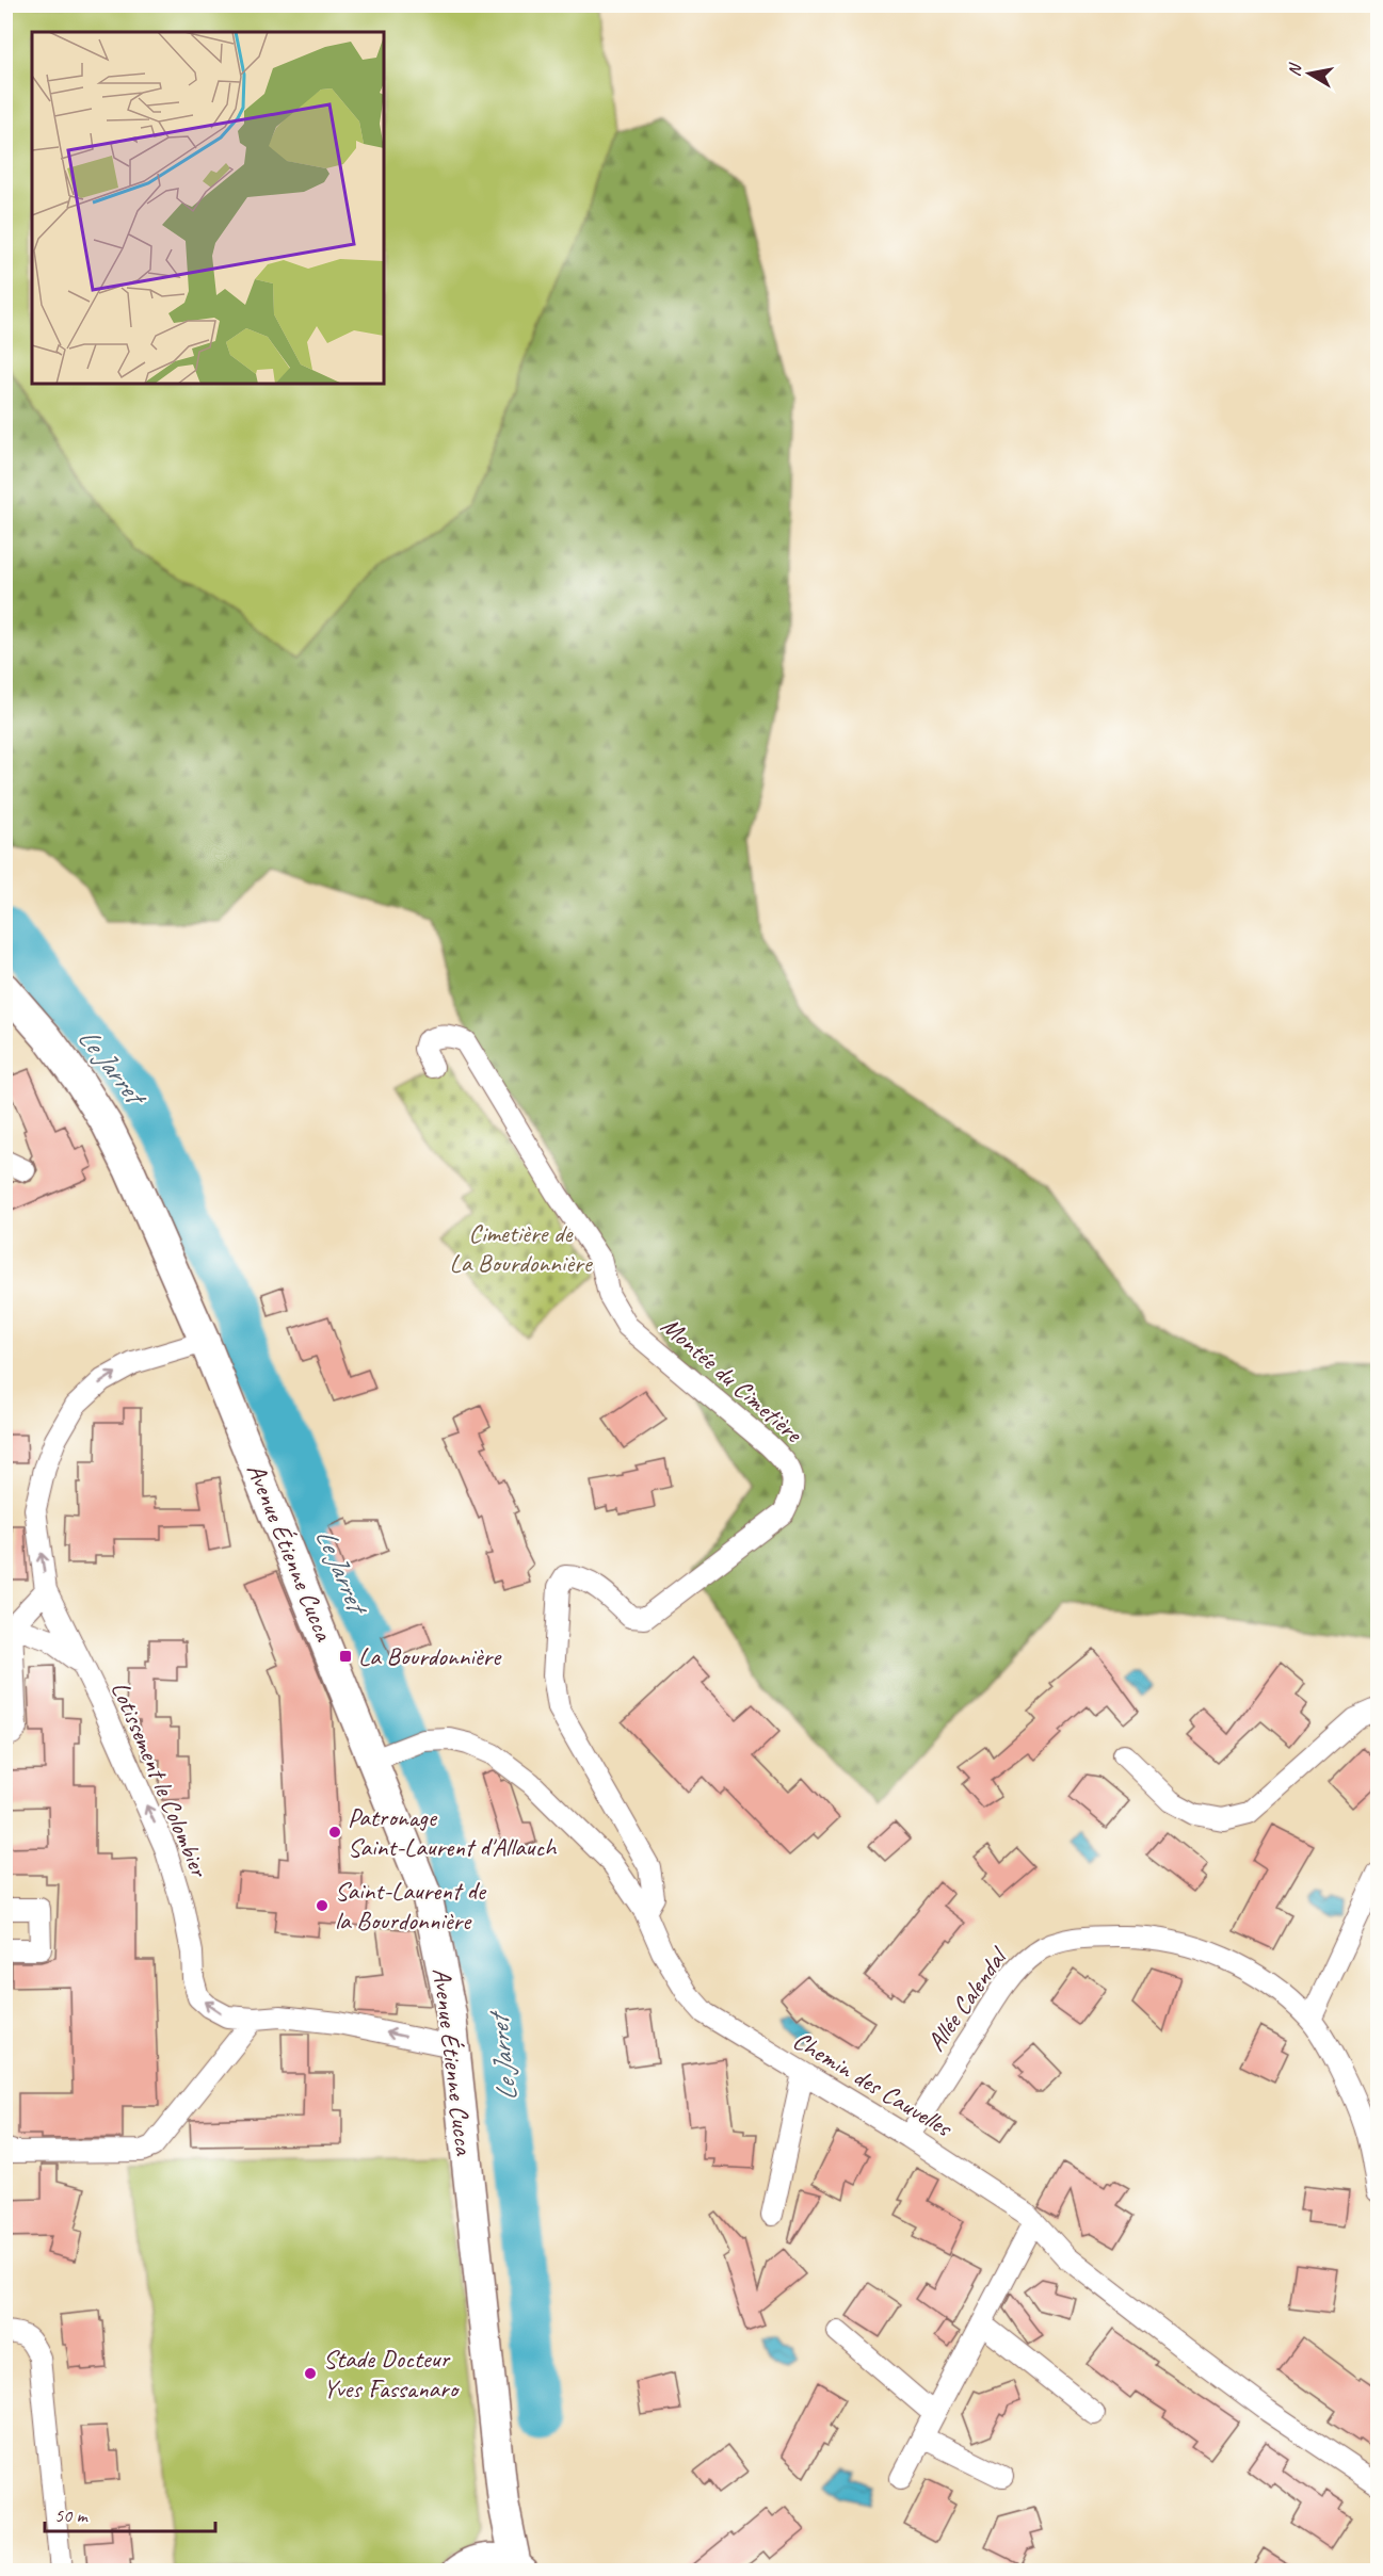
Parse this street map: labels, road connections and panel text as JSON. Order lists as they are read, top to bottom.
{
  "streets": {
    "main road": ["Avenue Étienne Cucca"],
    "street": [
      "Montée du Cimetière",
      "Lotissement le Colombier",
      "Allée Calendal",
      "Chemin des Cauvelles"
    ]
  },
  "crossings": [
    ["Montée du Cimetière", "Chemin des Cauvelles"],
    ["Avenue Étienne Cucca", "Lotissement le Colombier"],
    ["Avenue Étienne Cucca", "Chemin des Cauvelles"],
    ["Allée Calendal", "Chemin des Cauvelles"]
  ],
  "water": ["Le Jarret"],
  "parks": ["Cimetière de La Bourdonnière"],
  "places": {
    "transit": ["La Bourdonnière"],
    "other": ["Patronage Saint-Laurent d'Allauch", "Saint-Laurent de la Bourdonnière", "Stade Docteur Yves Fassanaro"]
  },
  "scale_bar": "50 m",
  "north": "left"
}
